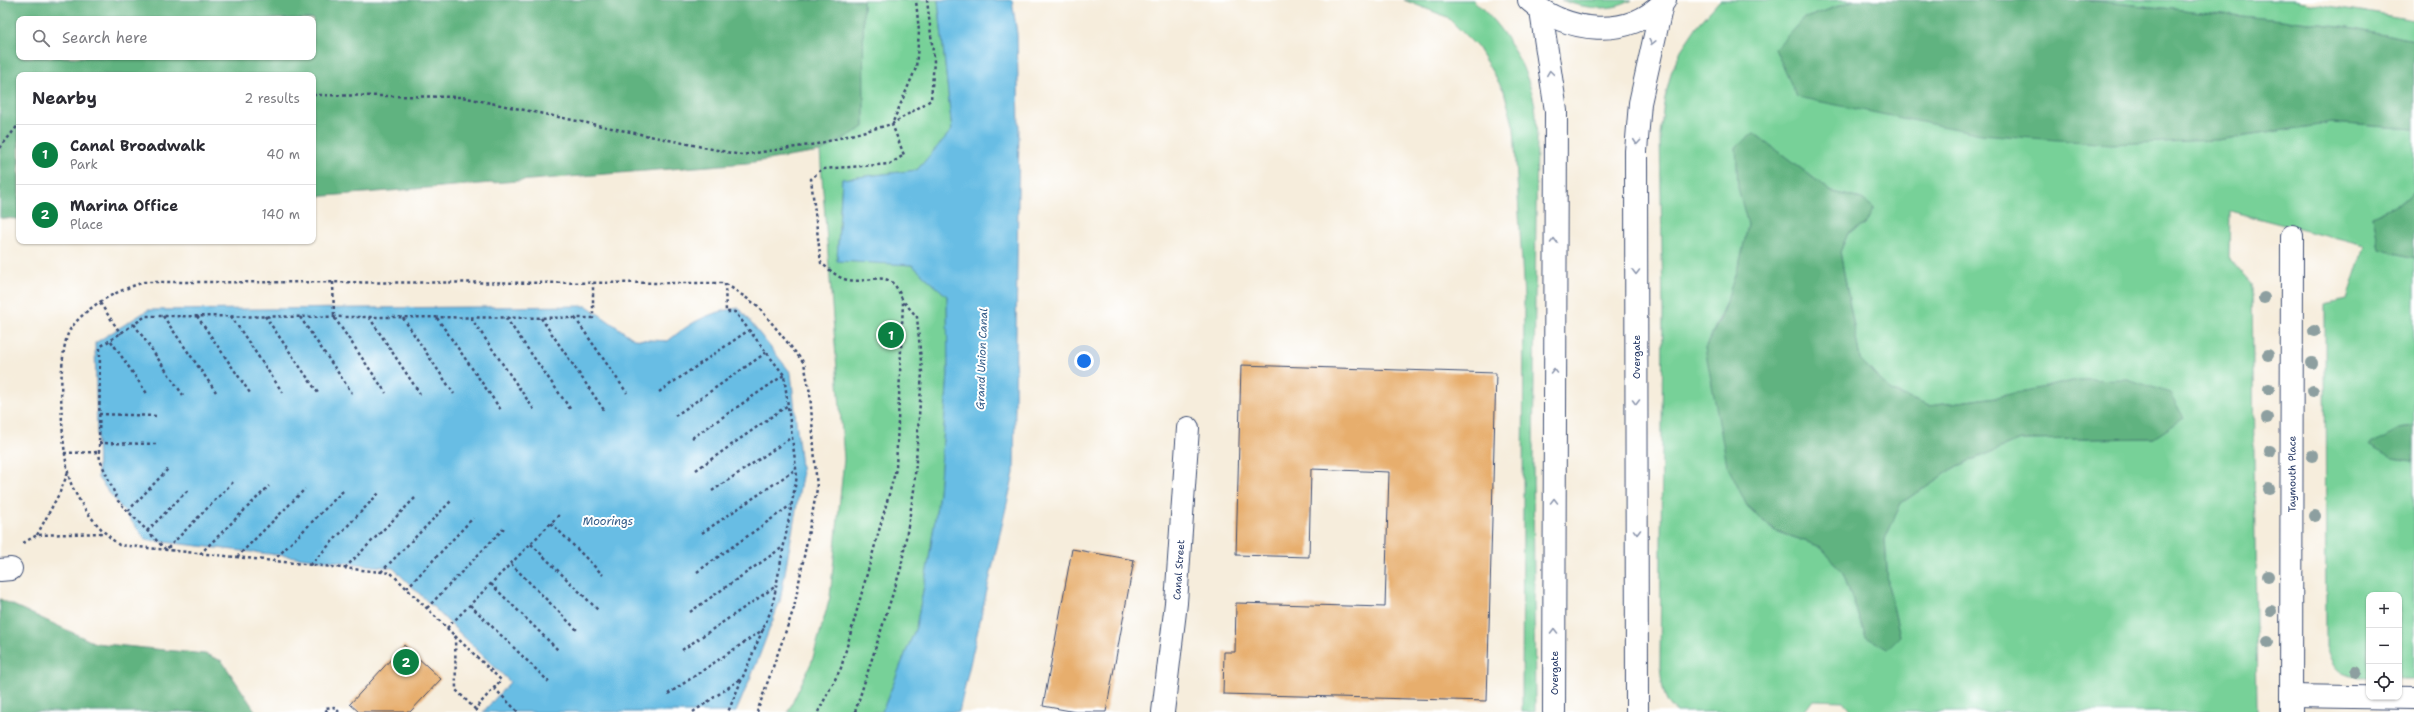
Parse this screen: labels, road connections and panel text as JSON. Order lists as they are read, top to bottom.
{
  "streets": {
    "street": ["Overgate", "Taymouth Place", "Canal Street"]
  },
  "water": ["Grand Union Canal", "Moorings"],
  "page": {
    "search": "Search here",
    "heading": ["Nearby", "2 results"],
    "list": [
      {
        "mark": "1",
        "name": "Canal Broadwalk",
        "note": "Park",
        "value": "40 m"
      },
      {
        "mark": "2",
        "name": "Marina Office",
        "note": "Place",
        "value": "140 m"
      }
    ],
    "pins": ["1", "2"],
    "map_buttons": ["+", "−"]
  }
}
